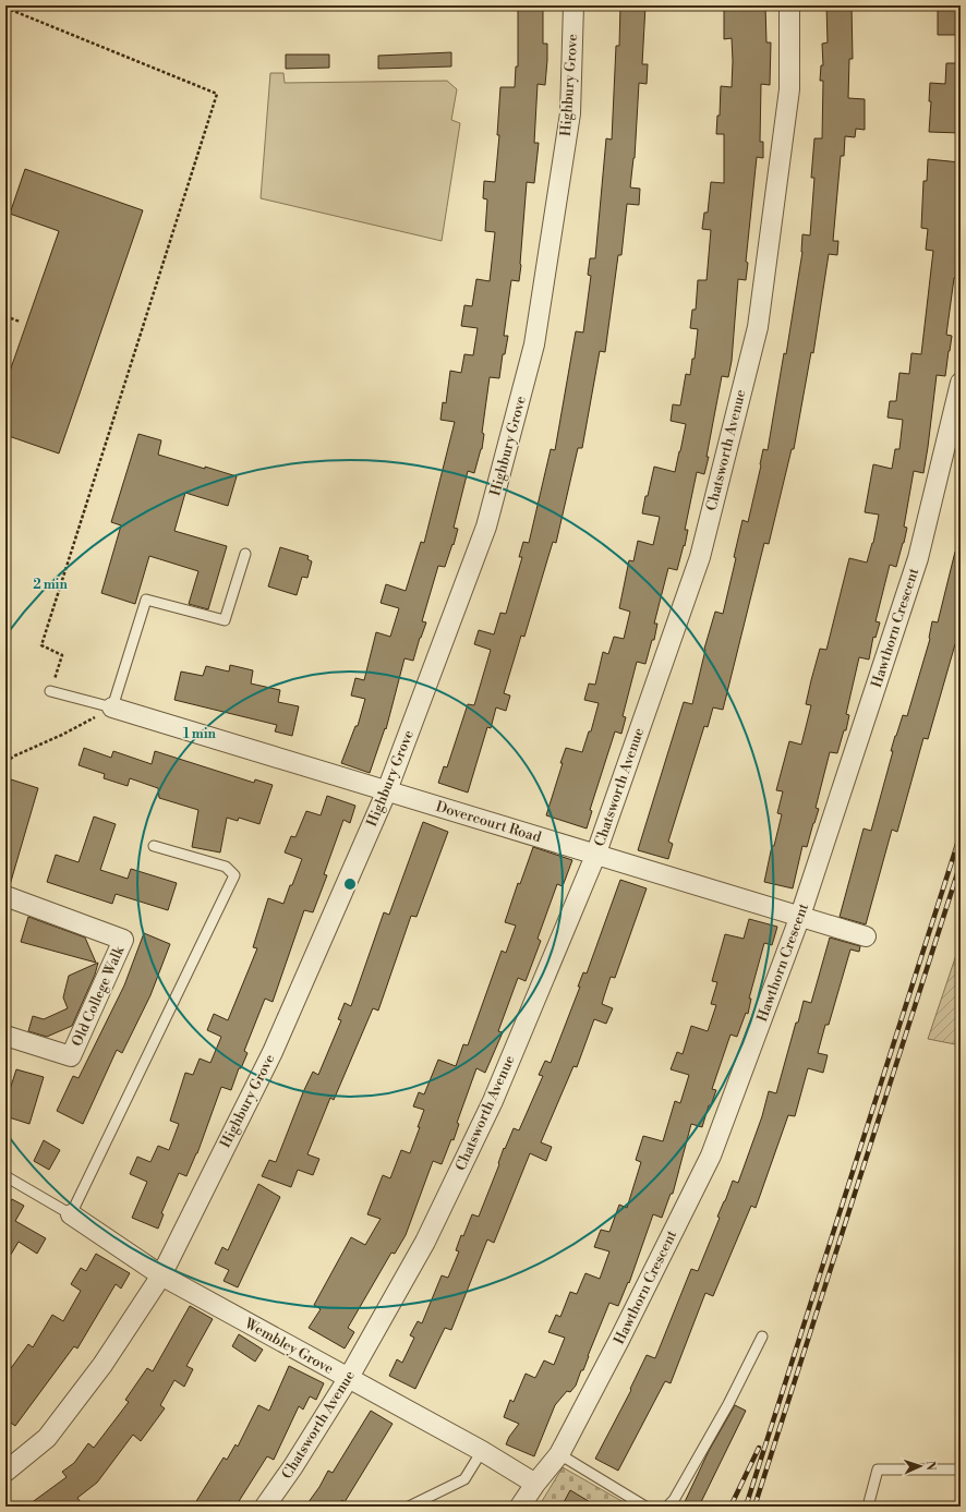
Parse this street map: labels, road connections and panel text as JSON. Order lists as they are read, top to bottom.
{
  "streets": {
    "street": [
      "Highbury Grove",
      "Chatsworth Avenue",
      "Hawthorn Crescent",
      "Dovercourt Road",
      "Old College Walk",
      "Wembley Grove"
    ]
  },
  "crossings": [
    ["Highbury Grove", "Dovercourt Road"],
    ["Highbury Grove", "Wembley Grove"],
    ["Chatsworth Avenue", "Dovercourt Road"],
    ["Chatsworth Avenue", "Wembley Grove"],
    ["Hawthorn Crescent", "Dovercourt Road"],
    ["Hawthorn Crescent", "Wembley Grove"]
  ],
  "north": "right",
  "rings": ["2 min", "1 min"]
}
